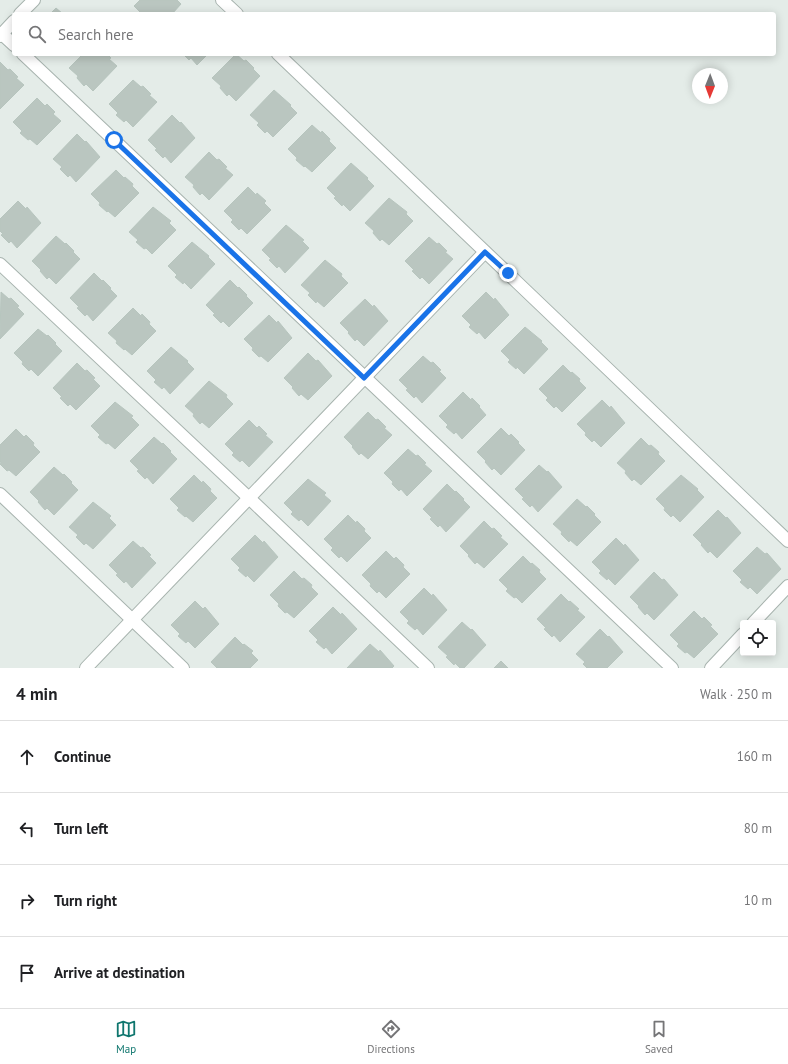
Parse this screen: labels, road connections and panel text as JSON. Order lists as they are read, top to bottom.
{
  "north": "bottom",
  "page": {
    "search": "Search here",
    "heading": ["4 min", "Walk · 250 m"],
    "list": [
      ["Continue", "160 m"],
      ["Turn left", "80 m"],
      ["Turn right", "10 m"],
      "Arrive at destination"
    ],
    "nav": ["Map", "Directions", "Saved"]
  }
}
